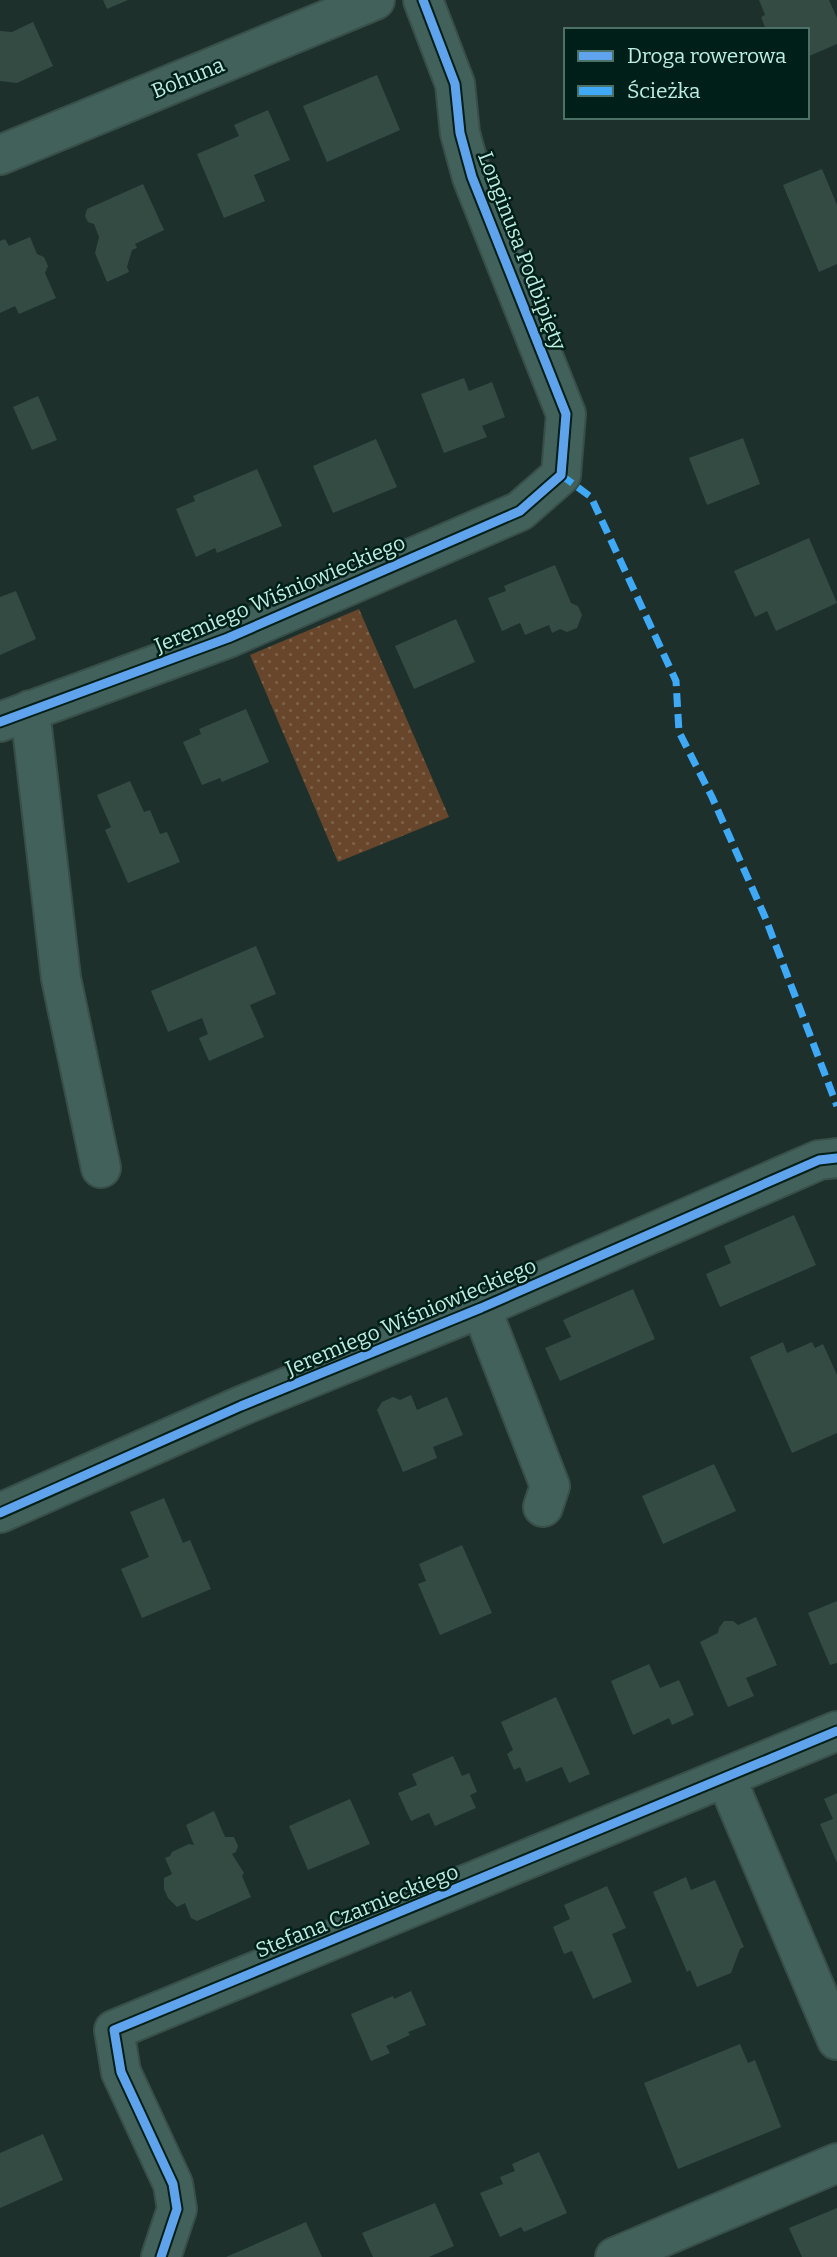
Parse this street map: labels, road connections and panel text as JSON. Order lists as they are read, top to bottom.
{
  "streets": {
    "street": [
      "Bohuna",
      "Longinusa Podbipięty",
      "Jeremiego Wiśniowieckiego",
      "Stefana Czarnieckiego"
    ]
  },
  "crossings": [
    ["Longinusa Podbipięty", "Jeremiego Wiśniowieckiego"]
  ],
  "legend": ["Droga rowerowa", "Ścieżka"]
}
